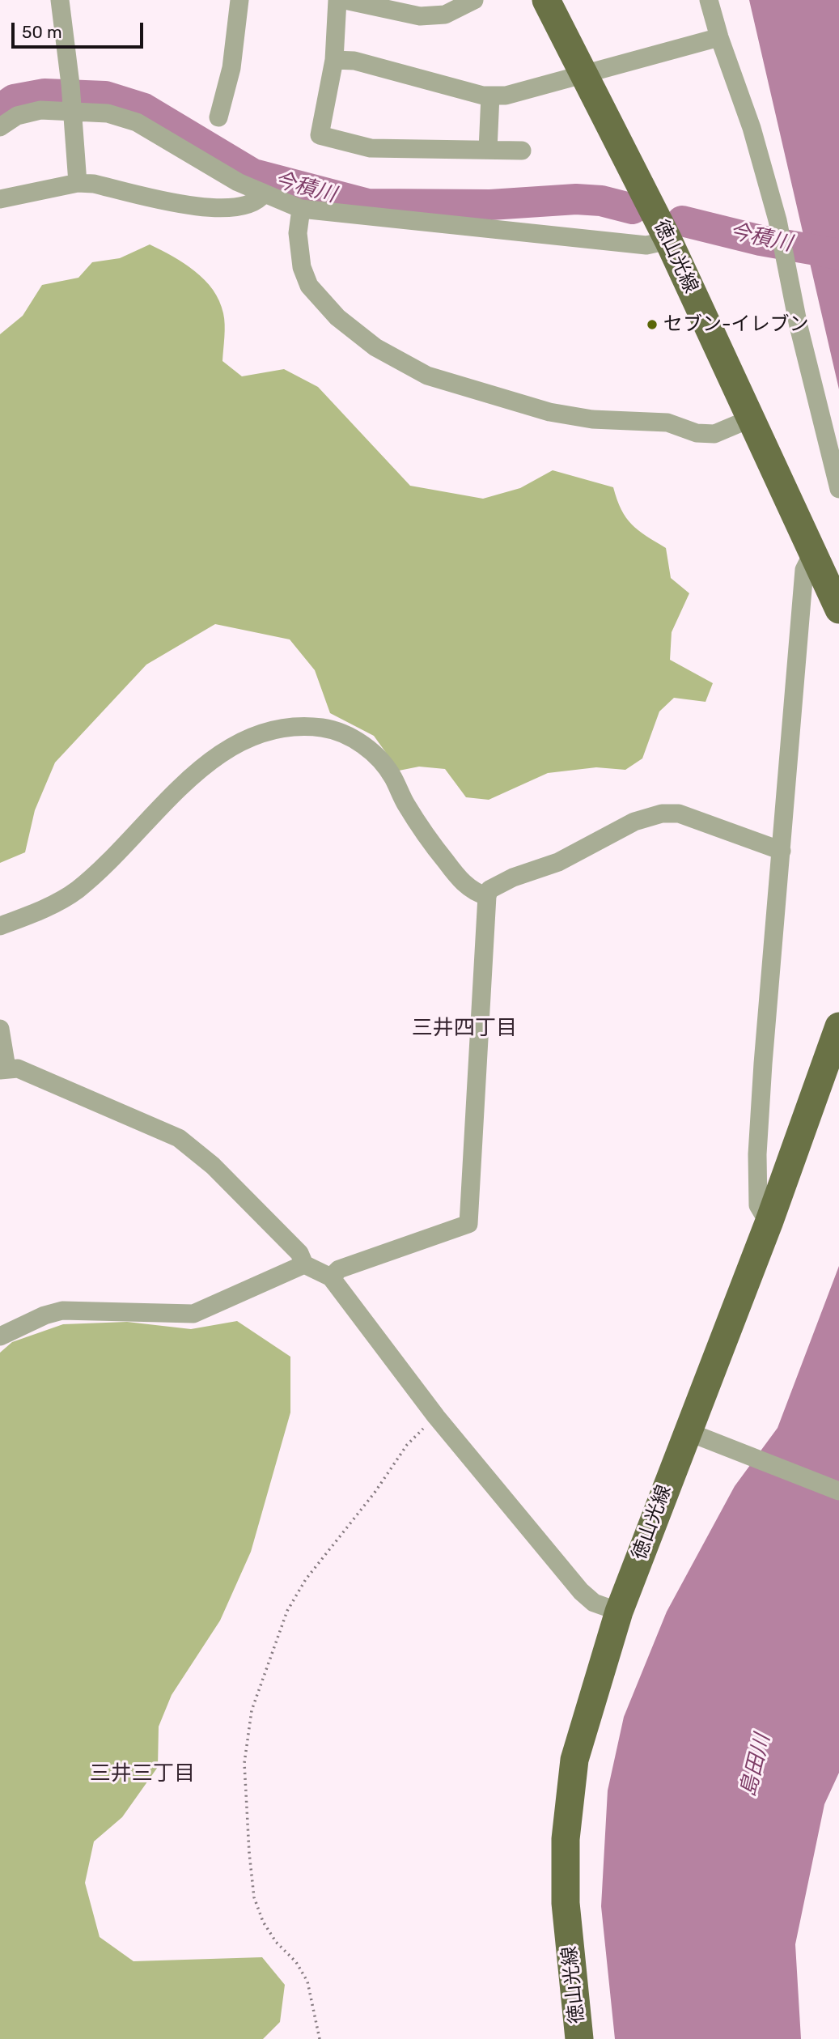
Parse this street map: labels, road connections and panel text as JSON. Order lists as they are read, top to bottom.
{
  "streets": {
    "main road": ["徳山光線"]
  },
  "districts": ["三井四丁目", "三井三丁目"],
  "water": ["今積川", "島田川"],
  "places": ["セブン-イレブン"],
  "scale_bar": "50 m"
}
